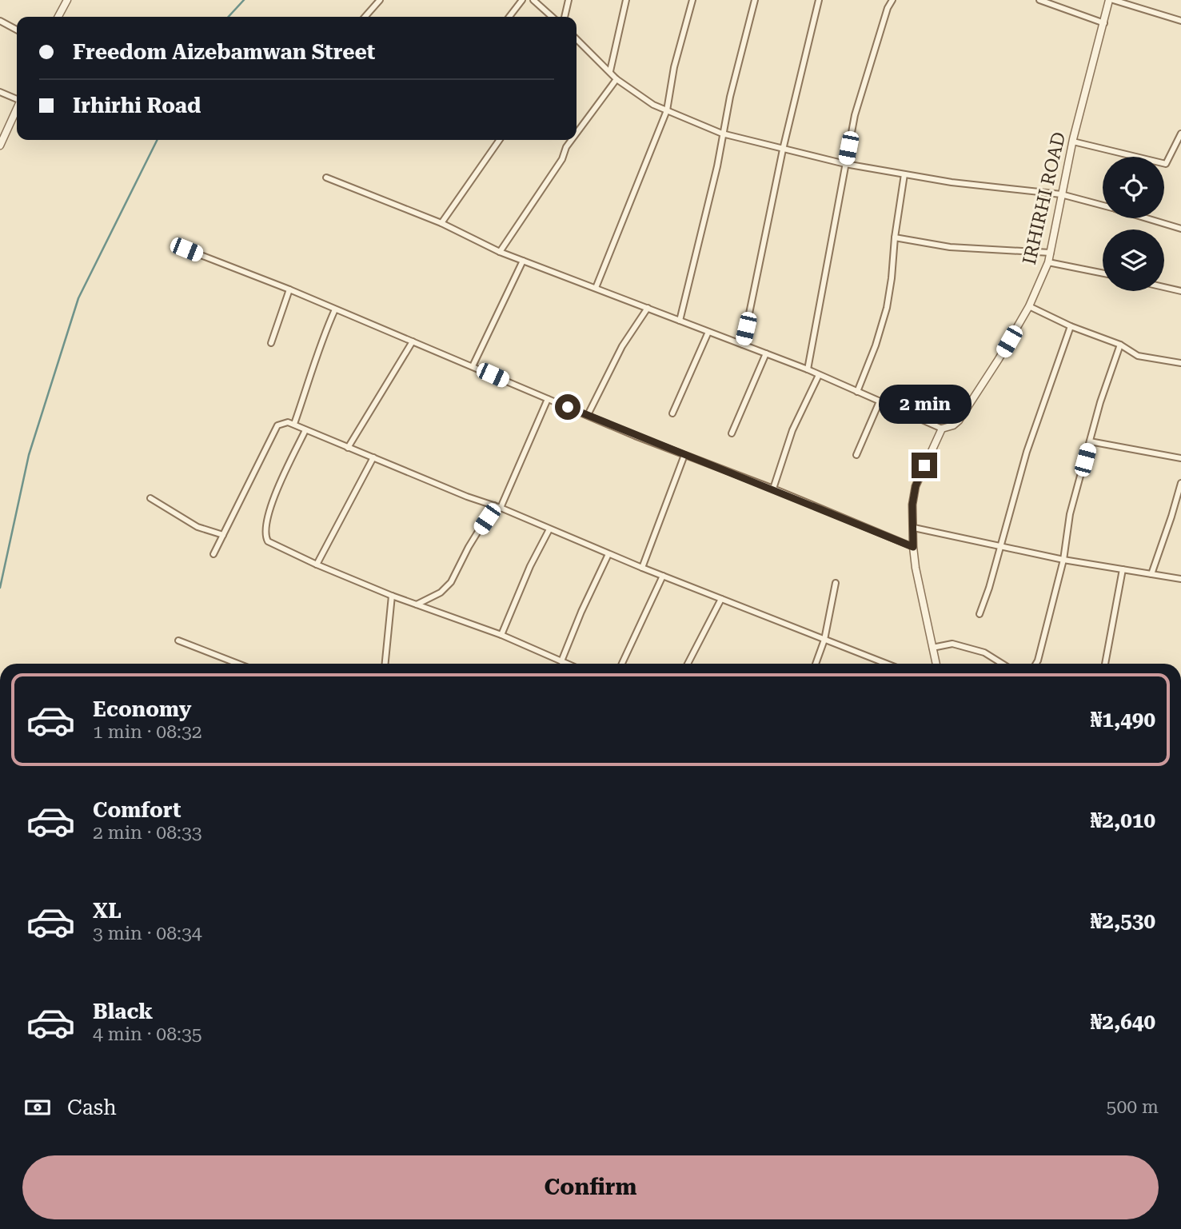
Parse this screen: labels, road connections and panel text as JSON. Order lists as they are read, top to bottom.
{
  "streets": {
    "street": ["IRHIRHI ROAD"]
  },
  "page": {
    "banner": ["Freedom Aizebamwan Street", "Irhirhi Road"],
    "bubble": "2 min",
    "list": [
      {
        "name": "Economy",
        "note": "1 min · 08:32",
        "value": "₦1,490"
      },
      {
        "name": "Comfort",
        "note": "2 min · 08:33",
        "value": "₦2,010"
      },
      {
        "name": "XL",
        "note": "3 min · 08:34",
        "value": "₦2,530"
      },
      {
        "name": "Black",
        "note": "4 min · 08:35",
        "value": "₦2,640"
      }
    ],
    "pay": ["Cash", "500 m"],
    "buttons": "Confirm"
  }
}
